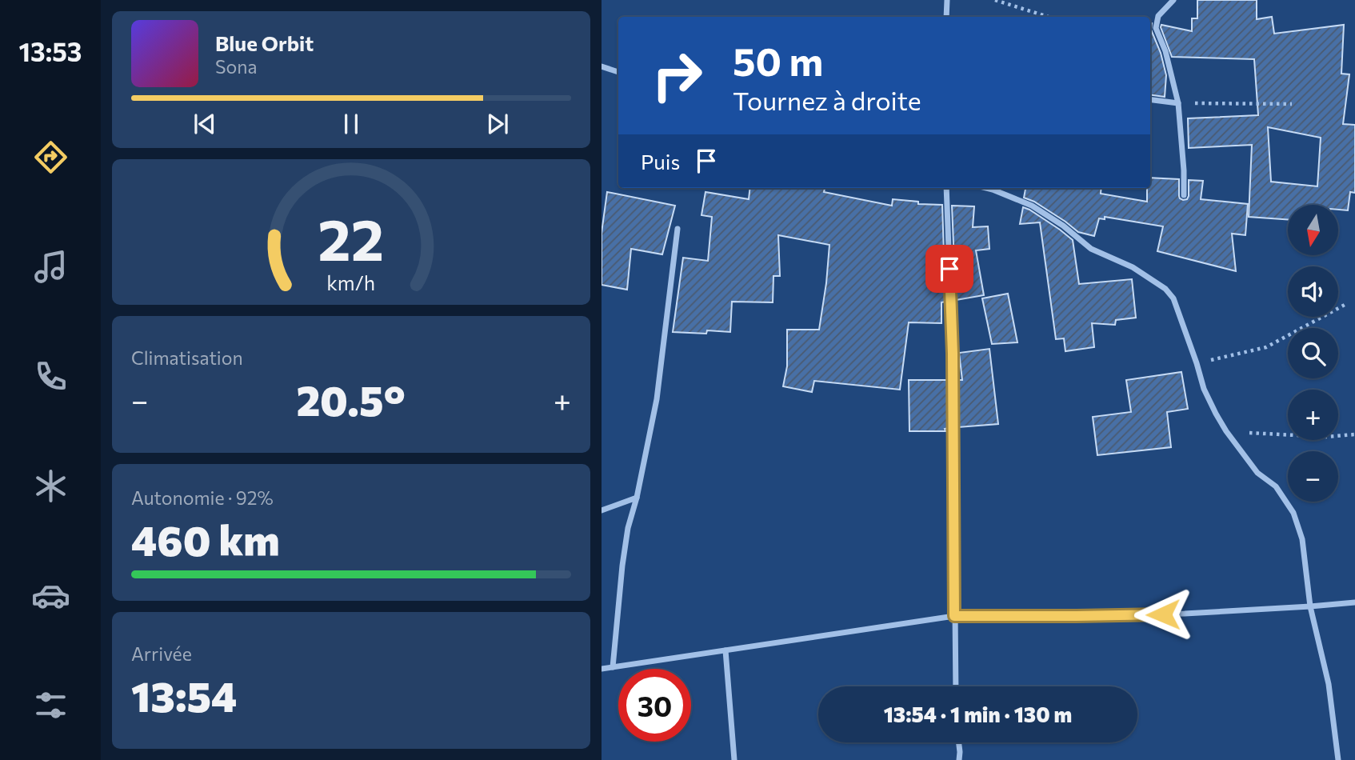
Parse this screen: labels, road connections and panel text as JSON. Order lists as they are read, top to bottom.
{
  "north": "bottom",
  "page": {
    "tabs": "13:53",
    "turn": ["50 m", "Tournez à droite"],
    "song": ["Blue Orbit", "Sona"],
    "then": "Puis",
    "map_buttons": ["+", "−"],
    "tile": [
      "Climatisation",
      ["Autonomie · 92%", "460 km"],
      ["Arrivée", "13:54"]
    ],
    "heat": ["−", "20.5°", "+"],
    "limit": "30",
    "trip": "13:54 · 1 min · 130 m",
    "gauge": ["22", "km/h"]
  }
}
